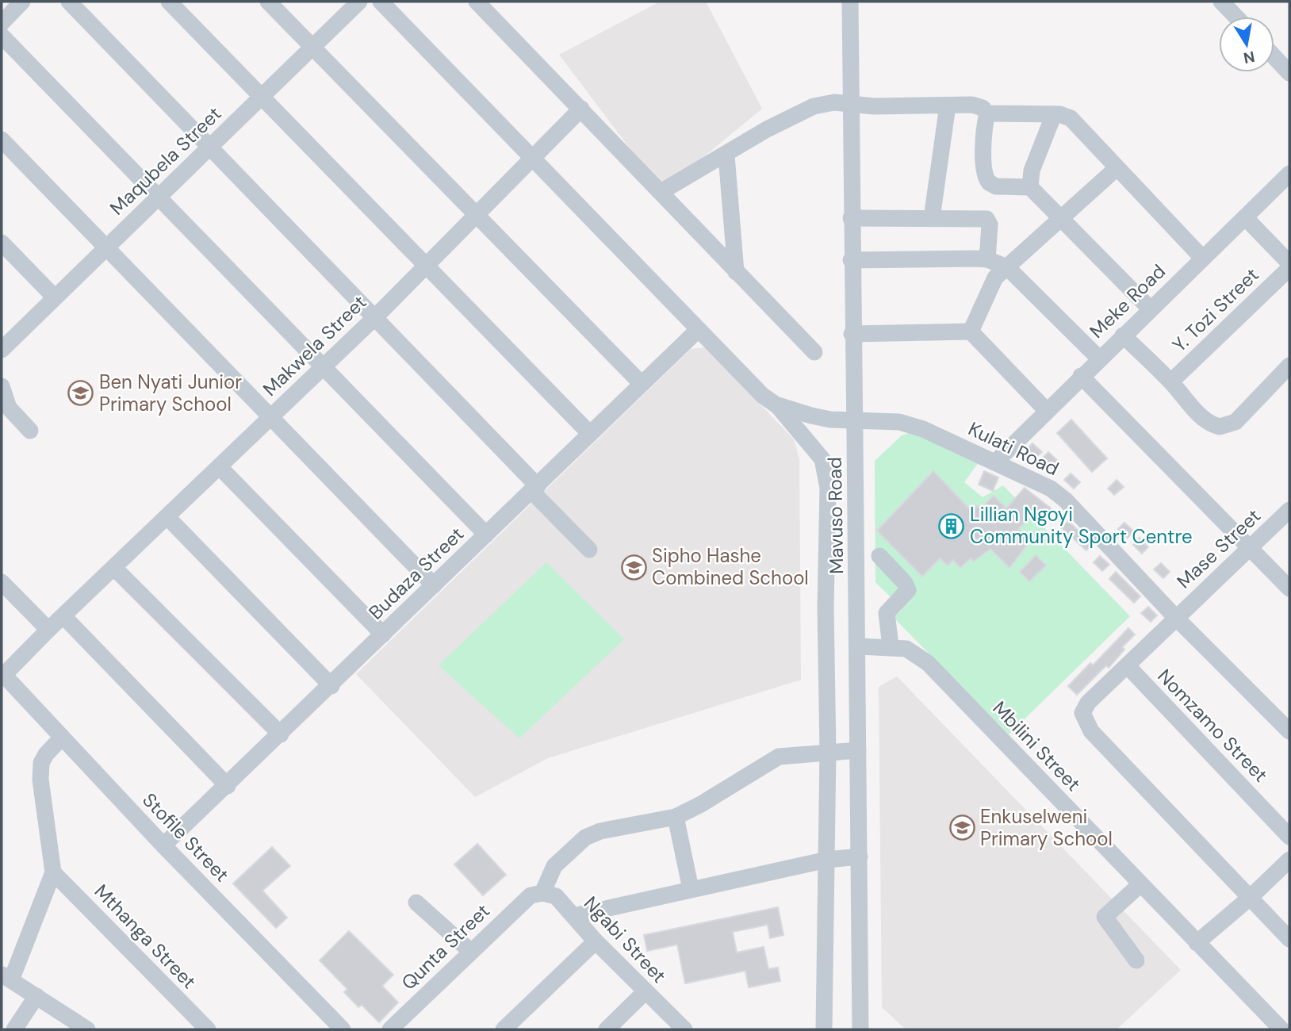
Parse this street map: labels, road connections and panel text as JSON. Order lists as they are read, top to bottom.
{
  "streets": {
    "street": [
      "Maqubela Street",
      "Meke Road",
      "Y. Tozi Street",
      "Makwela Street",
      "Kulati Road",
      "Mavuso Road",
      "Mase Street",
      "Budaza Street",
      "Nomzamo Street",
      "Mbilini Street",
      "Stofile Street",
      "Mthanga Street",
      "Ngabi Street",
      "Qunta Street"
    ]
  },
  "crossings": [
    ["Meke Road", "Kulati Road"],
    ["Makwela Street", "Stofile Street"],
    ["Kulati Road", "Mavuso Road"],
    ["Kulati Road", "Mase Street"],
    ["Mavuso Road", "Mbilini Street"],
    ["Mase Street", "Nomzamo Street"],
    ["Budaza Street", "Stofile Street"],
    ["Ngabi Street", "Qunta Street"]
  ],
  "places": {
    "school or university": ["Ben Nyati Junior Primary School", "Sipho Hashe Combined School", "Enkuselweni Primary School"],
    "building": ["Lillian Ngoyi Community Sport Centre"]
  },
  "north": "bottom"
}
